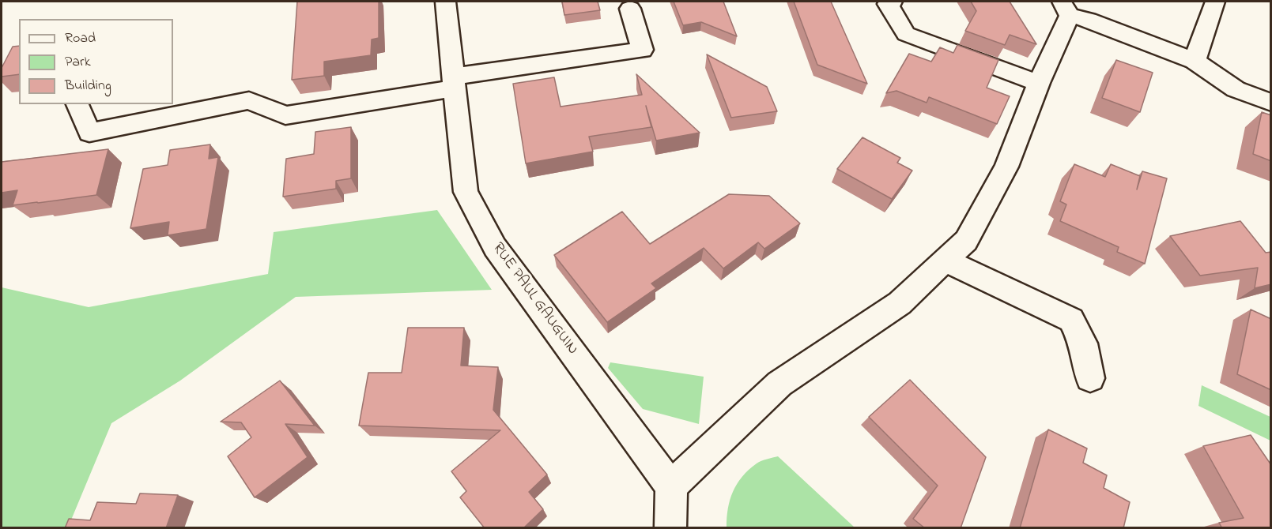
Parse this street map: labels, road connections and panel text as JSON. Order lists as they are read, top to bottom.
{
  "streets": {
    "street": ["RUE PAUL GAUGUIN"]
  },
  "legend": ["Road", "Park", "Building"]
}
